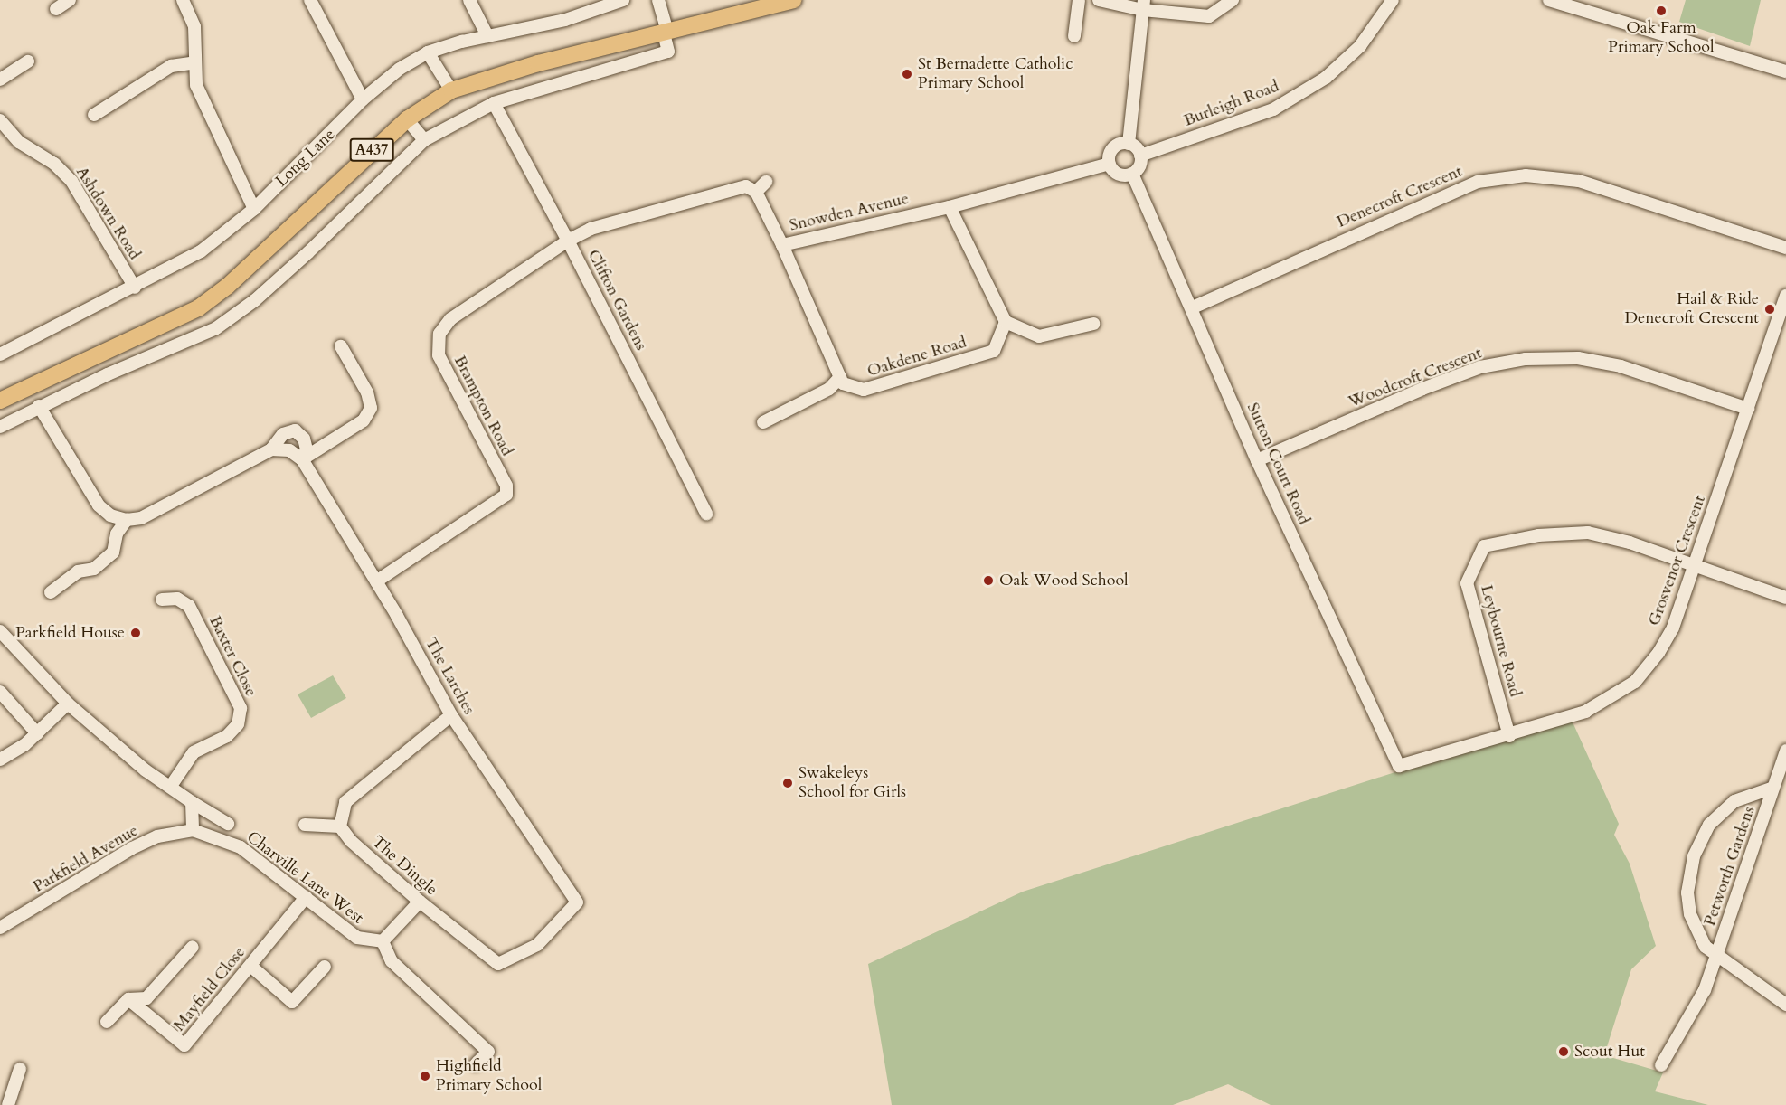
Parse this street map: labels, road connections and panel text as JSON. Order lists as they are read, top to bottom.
{
  "streets": {
    "main road": ["A437"],
    "street": [
      "Burleigh Road",
      "Long Lane",
      "Denecroft Crescent",
      "Snowden Avenue",
      "Ashdown Road",
      "Clifton Gardens",
      "Oakdene Road",
      "Woodcroft Crescent",
      "Brampton Road",
      "Sutton Court Road",
      "Grosvenor Crescent",
      "Leybourne Road",
      "Baxter Close",
      "The Larches",
      "Parkfield Avenue",
      "The Dingle",
      "Petworth Gardens",
      "Charville Lane West",
      "Mayfield Close"
    ]
  },
  "crossings": [
    ["Burleigh Road", "Snowden Avenue"],
    ["Burleigh Road", "Sutton Court Road"],
    ["Long Lane", "Ashdown Road"],
    ["Denecroft Crescent", "Sutton Court Road"],
    ["Snowden Avenue", "Sutton Court Road"],
    ["Clifton Gardens", "Brampton Road"],
    ["Woodcroft Crescent", "Sutton Court Road"],
    ["Woodcroft Crescent", "Grosvenor Crescent"],
    ["Brampton Road", "The Larches"],
    ["Sutton Court Road", "Grosvenor Crescent"],
    ["Grosvenor Crescent", "Leybourne Road"],
    ["The Larches", "The Dingle"],
    ["Parkfield Avenue", "Charville Lane West"],
    ["Charville Lane West", "Mayfield Close"]
  ],
  "places": [
    "Oak Farm Primary School",
    "St Bernadette Catholic Primary School",
    "Hail & Ride Denecroft Crescent",
    "Oak Wood School",
    "Parkfield House",
    "Swakeleys School for Girls",
    "Scout Hut",
    "Highfield Primary School"
  ]
}
